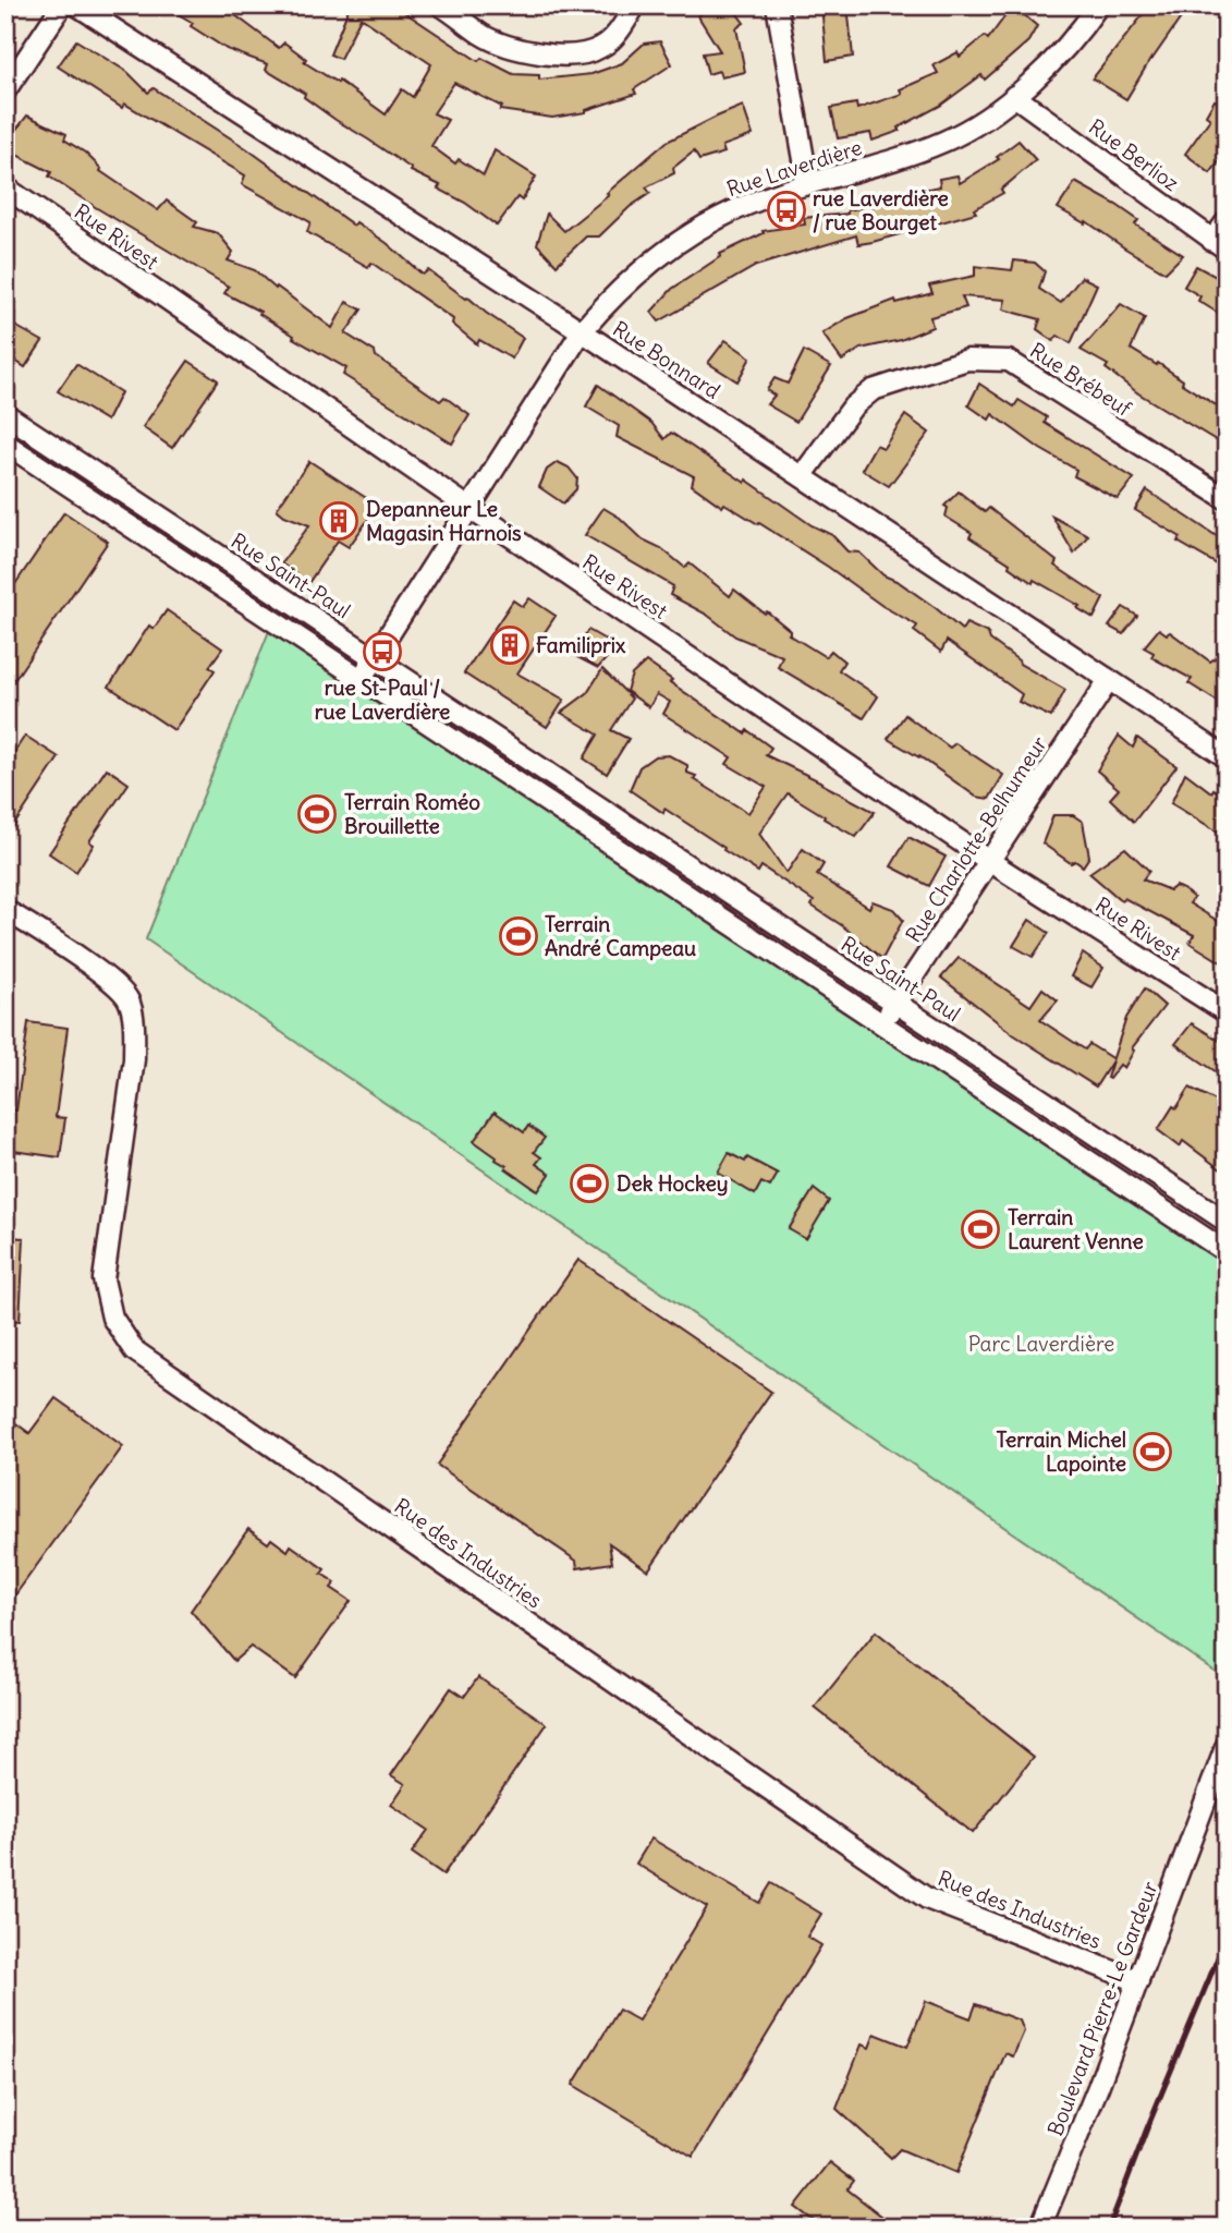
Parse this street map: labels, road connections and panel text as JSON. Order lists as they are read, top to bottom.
{
  "streets": {
    "street": [
      "Rue Berlioz",
      "Rue Laverdière",
      "Rue Rivest",
      "Rue Bonnard",
      "Rue Brébeuf",
      "Rue Saint-Paul",
      "Rue Charlotte-Belhumeur",
      "Rue des Industries",
      "Boulevard Pierre-Le Gardeur"
    ]
  },
  "crossings": [
    ["Rue Berlioz", "Rue Laverdière"],
    ["Rue Laverdière", "Rue Rivest"],
    ["Rue Laverdière", "Rue Bonnard"],
    ["Rue Laverdière", "Rue Saint-Paul"],
    ["Rue Rivest", "Rue Charlotte-Belhumeur"],
    ["Rue Bonnard", "Rue Brébeuf"],
    ["Rue Bonnard", "Rue Charlotte-Belhumeur"],
    ["Rue Saint-Paul", "Rue Charlotte-Belhumeur"],
    ["Rue des Industries", "Boulevard Pierre-Le Gardeur"]
  ],
  "parks": ["Parc Laverdière"],
  "places": {
    "bus stop": ["rue Laverdière / rue Bourget", "rue St-Paul / rue Laverdière"],
    "building": ["Depanneur Le Magasin Harnois", "Familiprix"],
    "sports": [
      "Terrain Roméo Brouillette",
      "Terrain André Campeau",
      "Dek Hockey",
      "Terrain Laurent Venne",
      "Terrain Michel Lapointe"
    ]
  }
}
